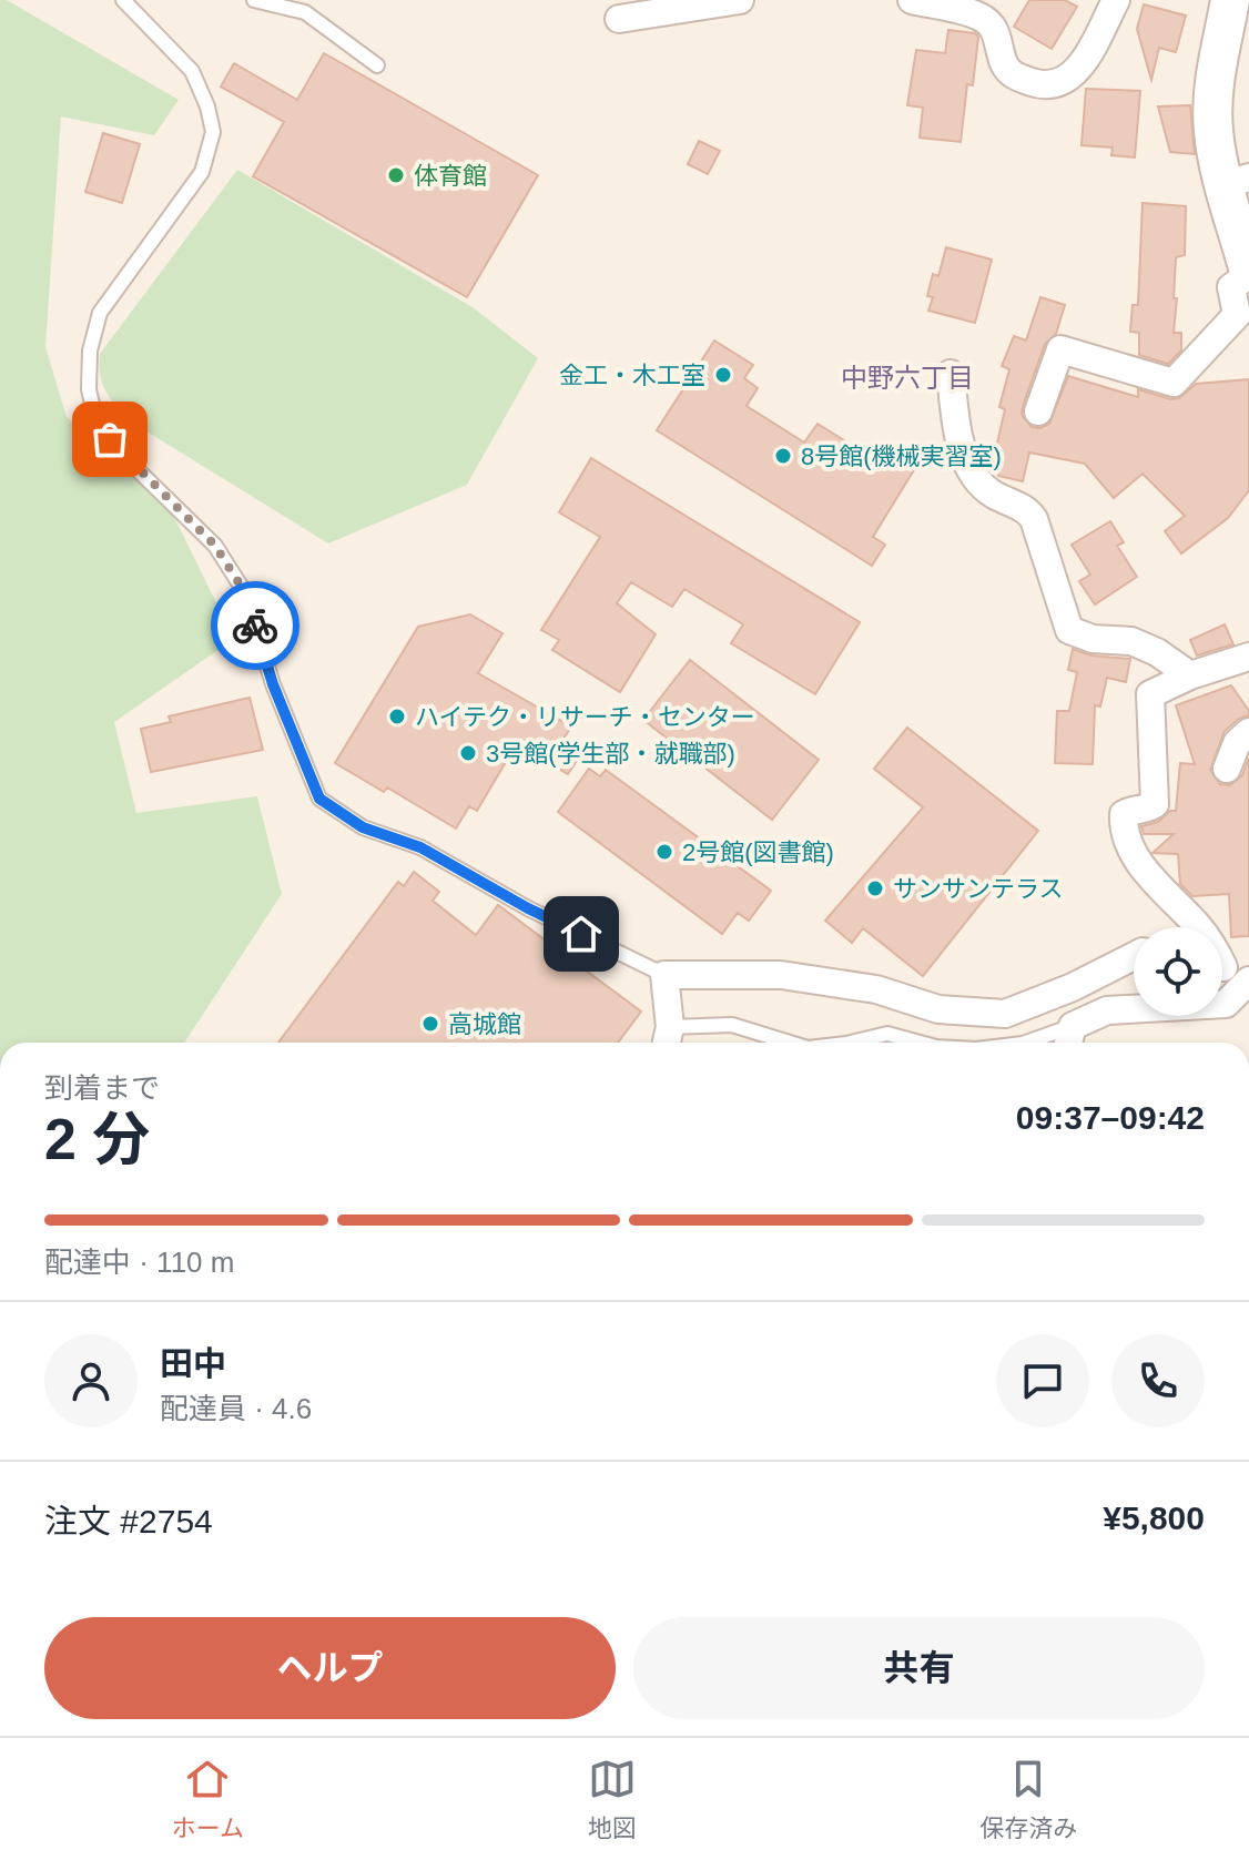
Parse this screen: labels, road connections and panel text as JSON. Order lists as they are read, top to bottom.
{
  "districts": ["中野六丁目"],
  "places": [
    "体育館",
    "金工・木工室",
    "8号館(機械実習室)",
    "ハイテク・リサーチ・センター",
    "3号館(学生部・就職部)",
    "2号館(図書館)",
    "サンサンテラス",
    "高城館"
  ],
  "page": {
    "heading": ["2 分", "到着まで", "09:37–09:42"],
    "panel": [
      "田中",
      "配達員 · 4.6",
      "注文 #2754",
      "¥5,800"
    ],
    "bar": "配達中 · 110 m",
    "buttons": ["ヘルプ", "共有"],
    "tabs": ["ホーム", "地図", "保存済み"]
  }
}
